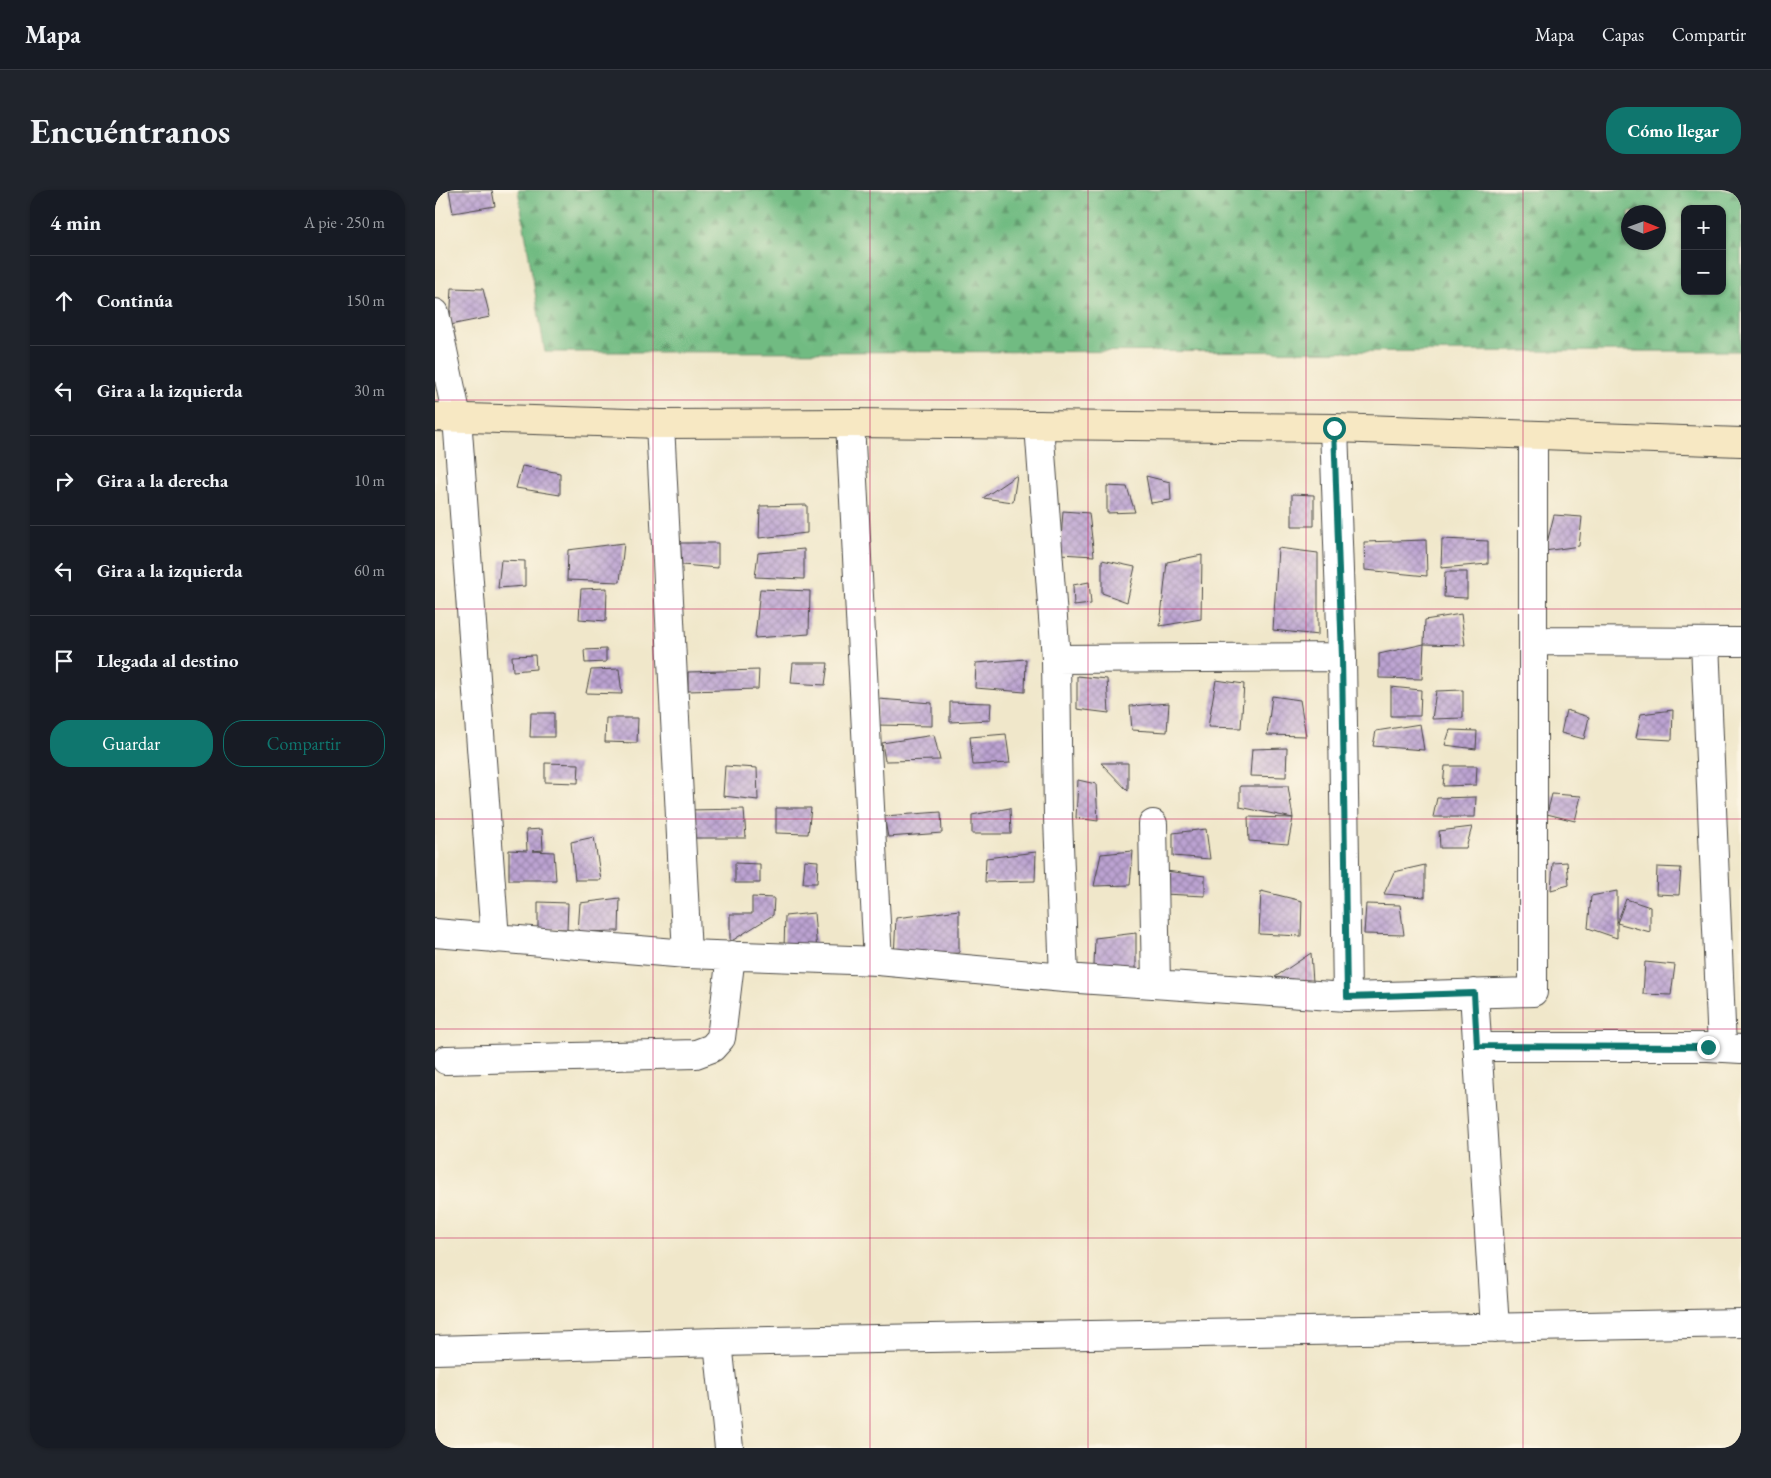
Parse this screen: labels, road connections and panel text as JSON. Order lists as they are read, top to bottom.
{
  "north": "right",
  "page": {
    "header": "Mapa",
    "nav": ["Mapa", "Capas", "Compartir"],
    "buttons": [
      "Cómo llegar",
      ["Guardar", "Compartir"]
    ],
    "title": "Encuéntranos",
    "heading": ["4 min", "A pie · 250 m"],
    "map_buttons": ["+", "−"],
    "list": [
      ["Continúa", "150 m"],
      ["Gira a la izquierda", "30 m"],
      ["Gira a la derecha", "10 m"],
      ["Gira a la izquierda", "60 m"],
      "Llegada al destino"
    ]
  }
}
